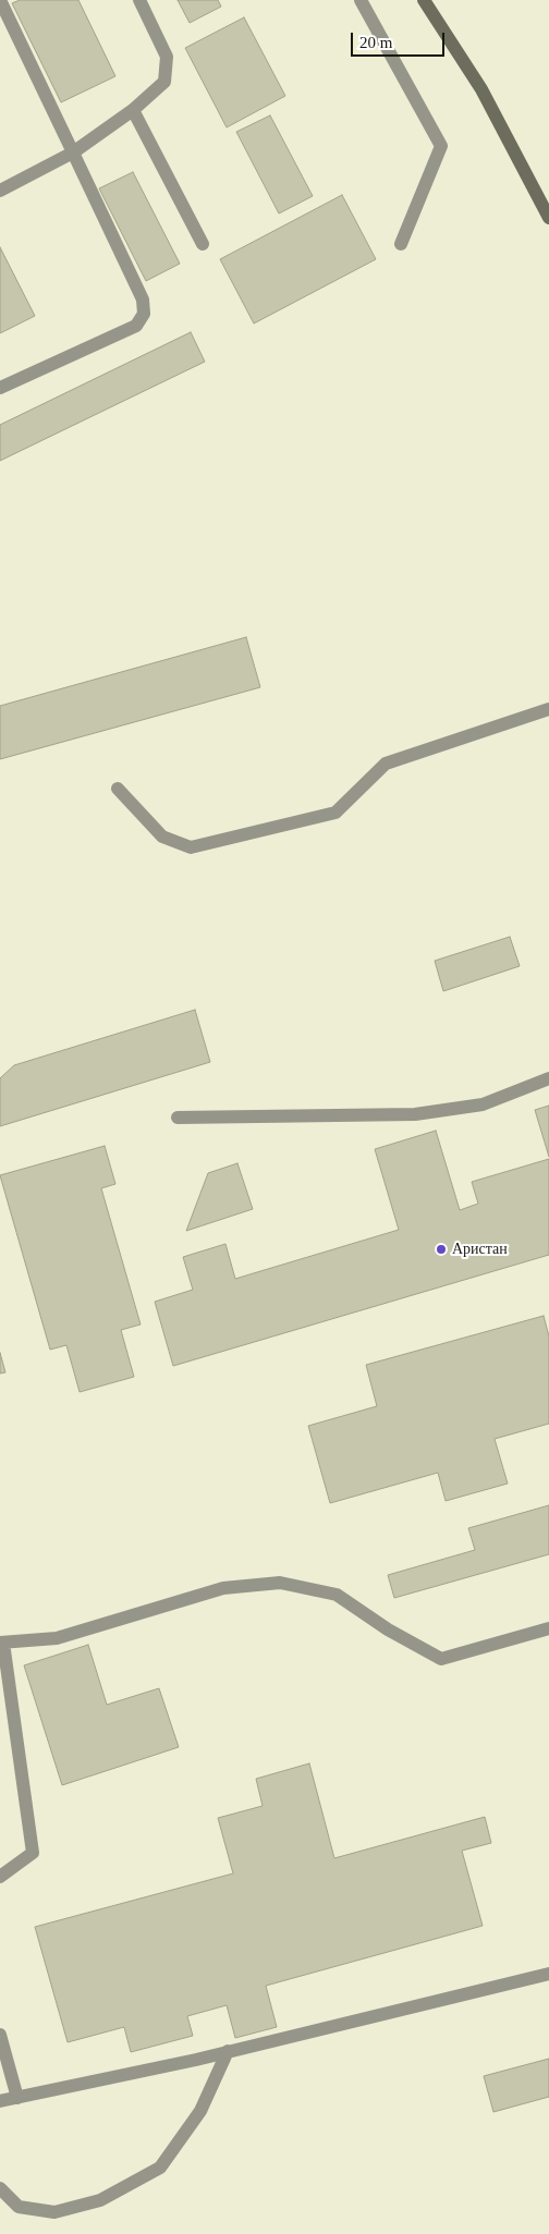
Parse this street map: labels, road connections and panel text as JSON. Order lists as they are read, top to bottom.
{
  "places": ["Аристан"],
  "scale_bar": "20 m"
}
